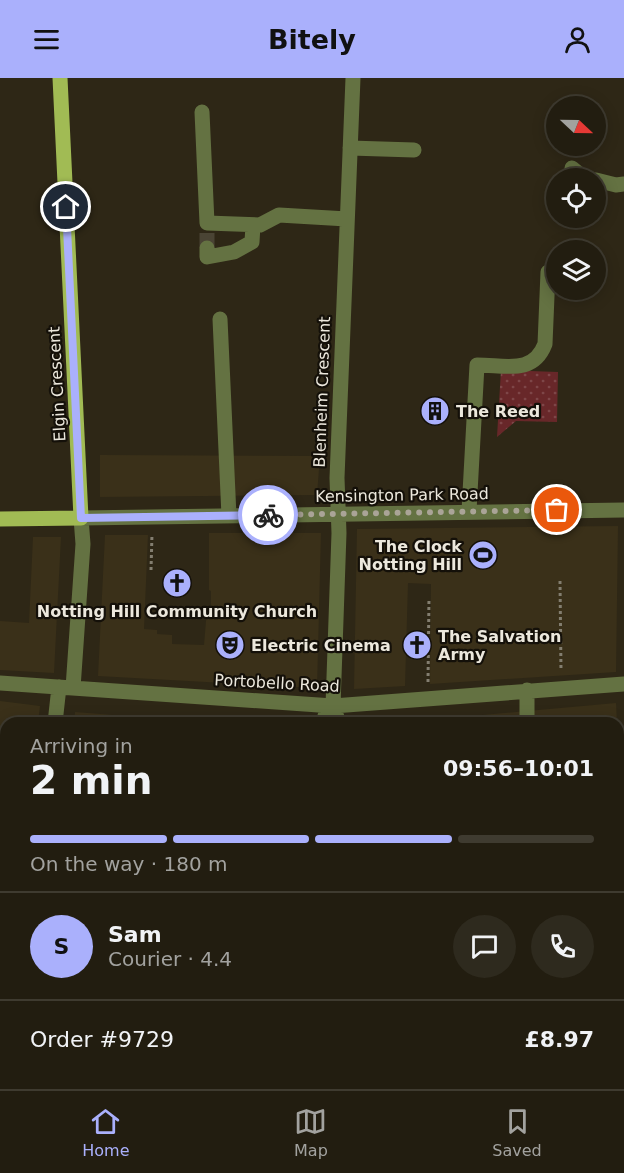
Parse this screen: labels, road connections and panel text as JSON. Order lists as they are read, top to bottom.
{
  "streets": {
    "main road": ["Elgin Crescent", "Kensington Park Road"],
    "street": ["Blenheim Crescent", "Portobello Road"]
  },
  "crossings": [
    ["Elgin Crescent", "Kensington Park Road"],
    ["Elgin Crescent", "Portobello Road"],
    ["Blenheim Crescent", "Kensington Park Road"],
    ["Blenheim Crescent", "Portobello Road"]
  ],
  "places": {
    "building": ["The Reed"],
    "sports": ["The Clock Notting Hill"],
    "church": ["Notting Hill Community Church", "The Salvation Army"],
    "theatre": ["Electric Cinema"]
  },
  "north": "right",
  "page": {
    "header": "Bitely",
    "heading": ["2 min", "Arriving in", "09:56–10:01"],
    "panel": [
      "Sam",
      "Courier · 4.4",
      "Order #9729",
      "£8.97"
    ],
    "bar": "On the way · 180 m",
    "round": "S",
    "tabs": ["Home", "Map", "Saved"]
  }
}
